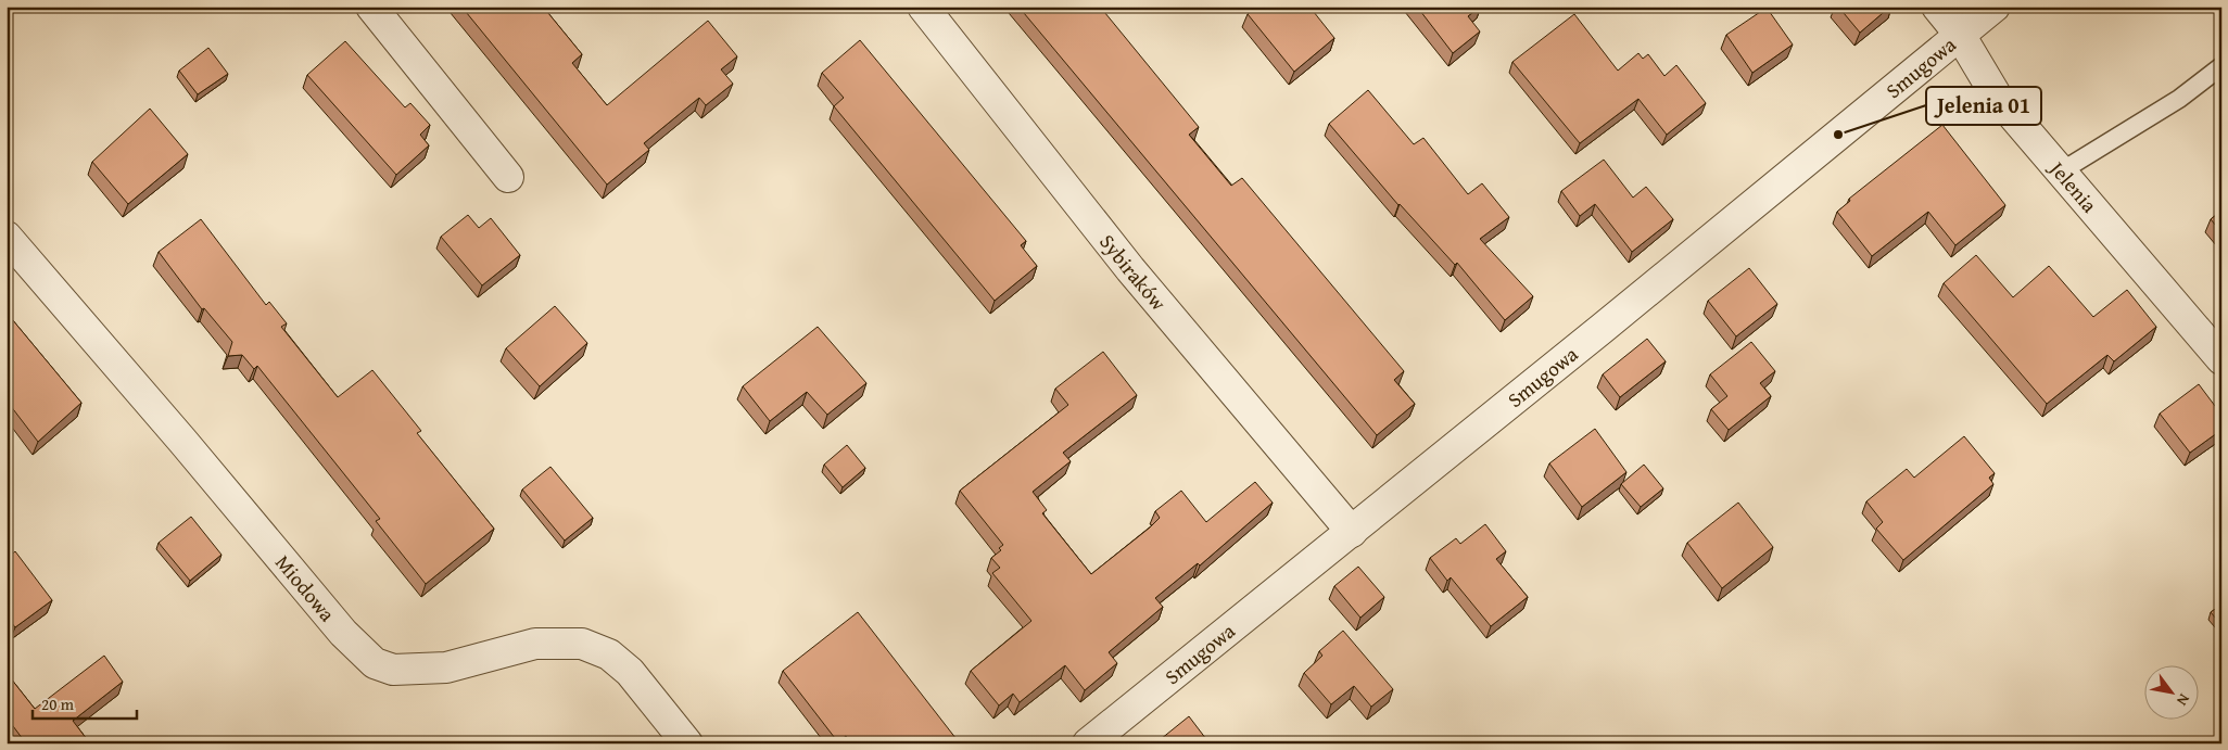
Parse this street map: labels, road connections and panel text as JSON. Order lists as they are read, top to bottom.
{
  "streets": {
    "street": [
      "Smugowa",
      "Jelenia",
      "Sybiraków",
      "Miodowa"
    ]
  },
  "crossings": [
    ["Smugowa", "Jelenia"],
    ["Smugowa", "Sybiraków"]
  ],
  "places": ["Jelenia 01"],
  "scale_bar": "20 m",
  "north": "bottom right"
}
